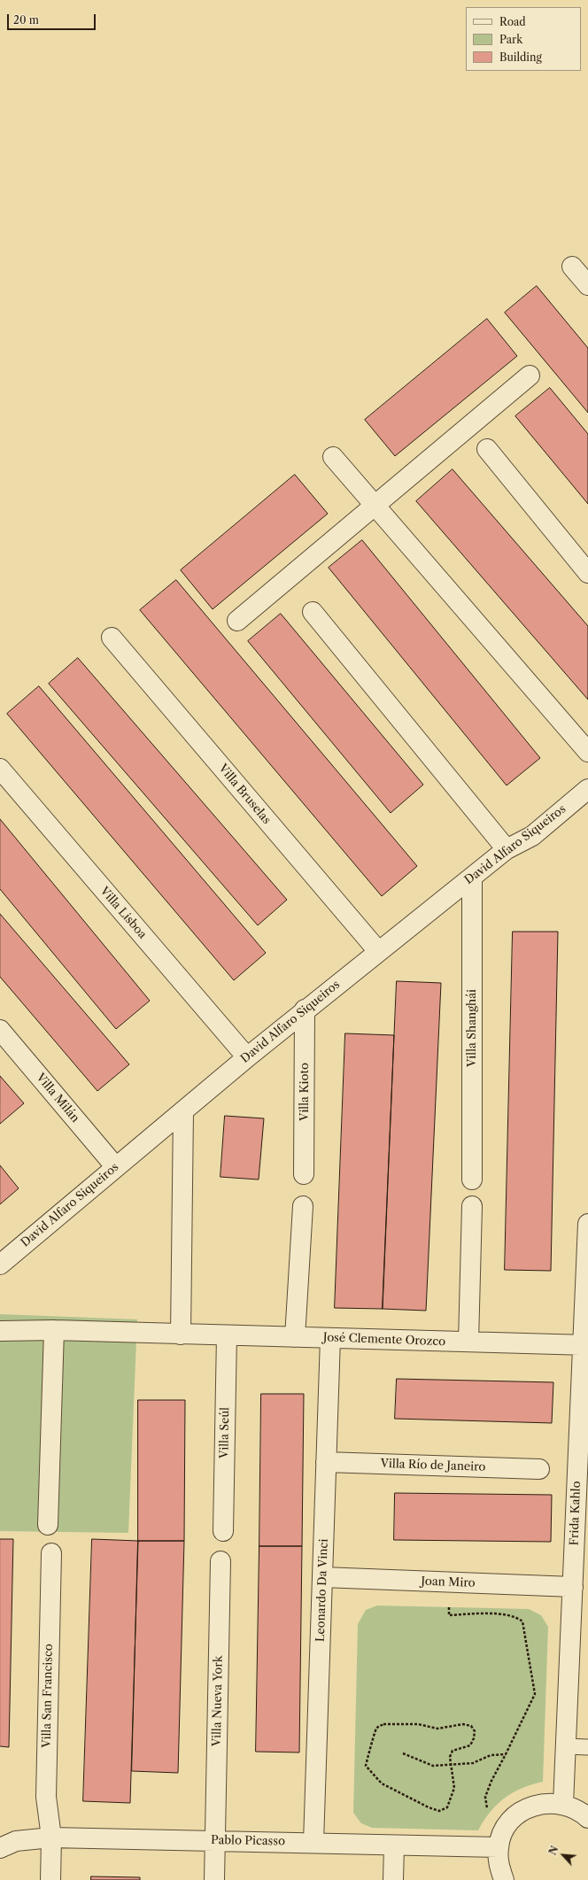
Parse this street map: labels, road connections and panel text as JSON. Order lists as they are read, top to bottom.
{
  "streets": {
    "street": [
      "Villa Bruselas",
      "David Alfaro Siqueiros",
      "Villa Lisboa",
      "Villa Shanghái",
      "Villa Kioto",
      "Villa Milán",
      "José Clemente Orozco",
      "Villa Seúl",
      "Villa Río de Janeiro",
      "Frida Kahlo",
      "Joan Miro",
      "Leonardo Da Vinci",
      "Villa San Francisco",
      "Villa Nueva York",
      "Pablo Picasso"
    ]
  },
  "crossings": [
    ["Villa Bruselas", "David Alfaro Siqueiros"],
    ["David Alfaro Siqueiros", "Villa Lisboa"],
    ["David Alfaro Siqueiros", "Villa Shanghái"],
    ["David Alfaro Siqueiros", "Villa Kioto"],
    ["David Alfaro Siqueiros", "Villa Milán"],
    ["José Clemente Orozco", "Villa Seúl"],
    ["José Clemente Orozco", "Frida Kahlo"],
    ["José Clemente Orozco", "Leonardo Da Vinci"],
    ["Villa Río de Janeiro", "Leonardo Da Vinci"],
    ["Frida Kahlo", "Joan Miro"],
    ["Joan Miro", "Leonardo Da Vinci"],
    ["Leonardo Da Vinci", "Pablo Picasso"],
    ["Villa San Francisco", "Pablo Picasso"],
    ["Villa Nueva York", "Pablo Picasso"]
  ],
  "legend": ["Road", "Park", "Building"],
  "scale_bar": "20 m",
  "north": "top left"
}
